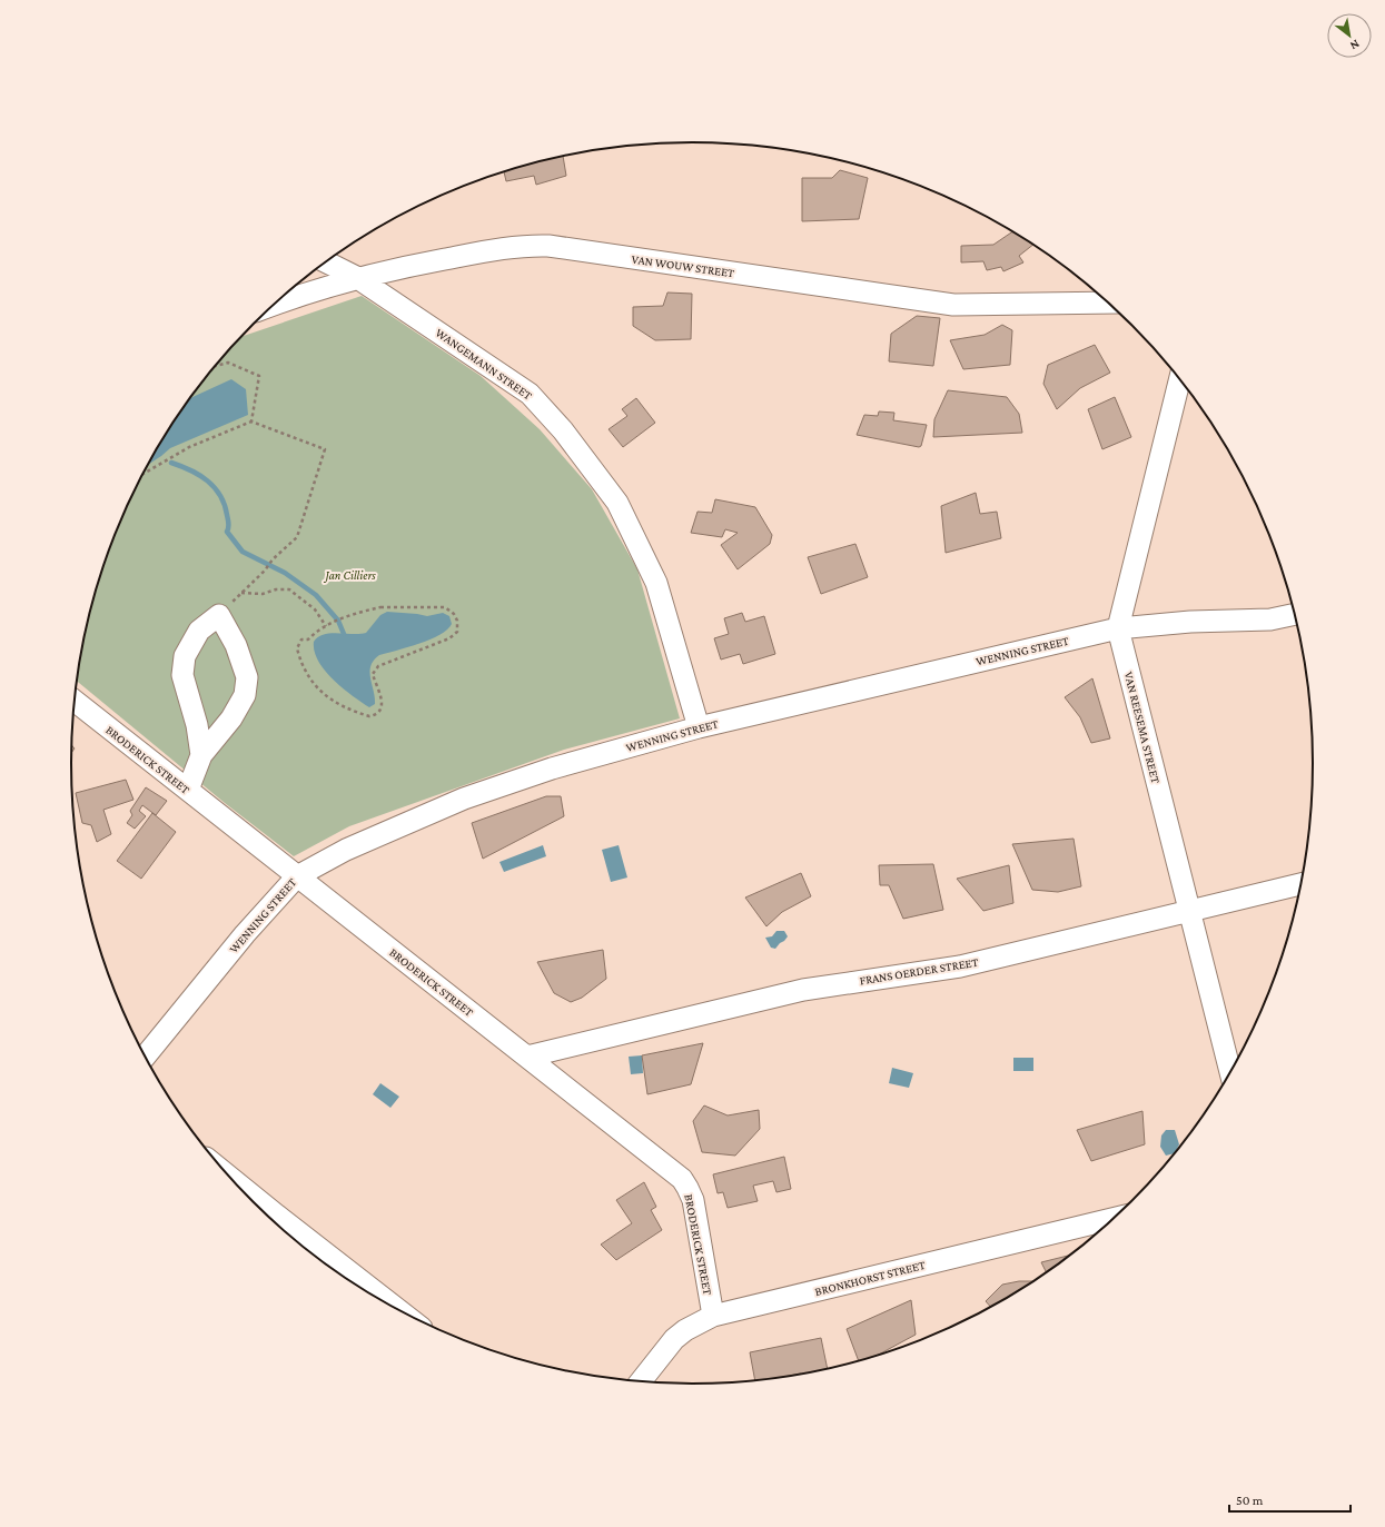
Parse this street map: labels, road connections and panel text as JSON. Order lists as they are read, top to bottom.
{
  "streets": {
    "street": [
      "VAN WOUW STREET",
      "WANGEMANN STREET",
      "WENNING STREET",
      "VAN REESEMA STREET",
      "BRODERICK STREET",
      "FRANS OERDER STREET",
      "BRONKHORST STREET"
    ]
  },
  "crossings": [
    ["VAN WOUW STREET", "WANGEMANN STREET"],
    ["WANGEMANN STREET", "WENNING STREET"],
    ["WENNING STREET", "VAN REESEMA STREET"],
    ["WENNING STREET", "BRODERICK STREET"],
    ["VAN REESEMA STREET", "FRANS OERDER STREET"],
    ["BRODERICK STREET", "FRANS OERDER STREET"],
    ["BRODERICK STREET", "BRONKHORST STREET"]
  ],
  "parks": ["Jan Cilliers"],
  "scale_bar": "50 m",
  "north": "bottom right"
}
